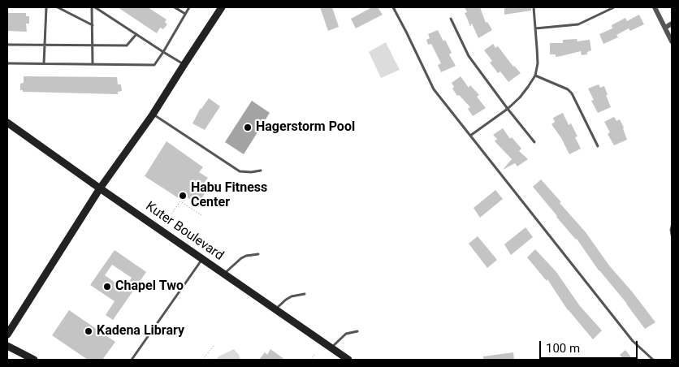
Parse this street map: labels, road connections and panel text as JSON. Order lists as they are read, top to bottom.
{
  "streets": {
    "street": ["Kuter Boulevard"]
  },
  "places": [
    "Hagerstorm Pool",
    "Habu Fitness Center",
    "Chapel Two",
    "Kadena Library"
  ],
  "scale_bar": "100 m"
}
